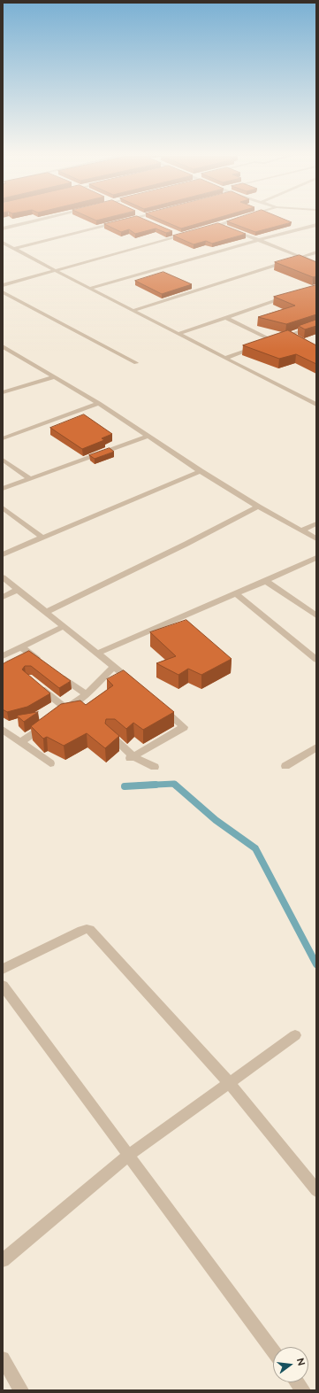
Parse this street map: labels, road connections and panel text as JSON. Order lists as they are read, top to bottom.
{
  "north": "right"
}
